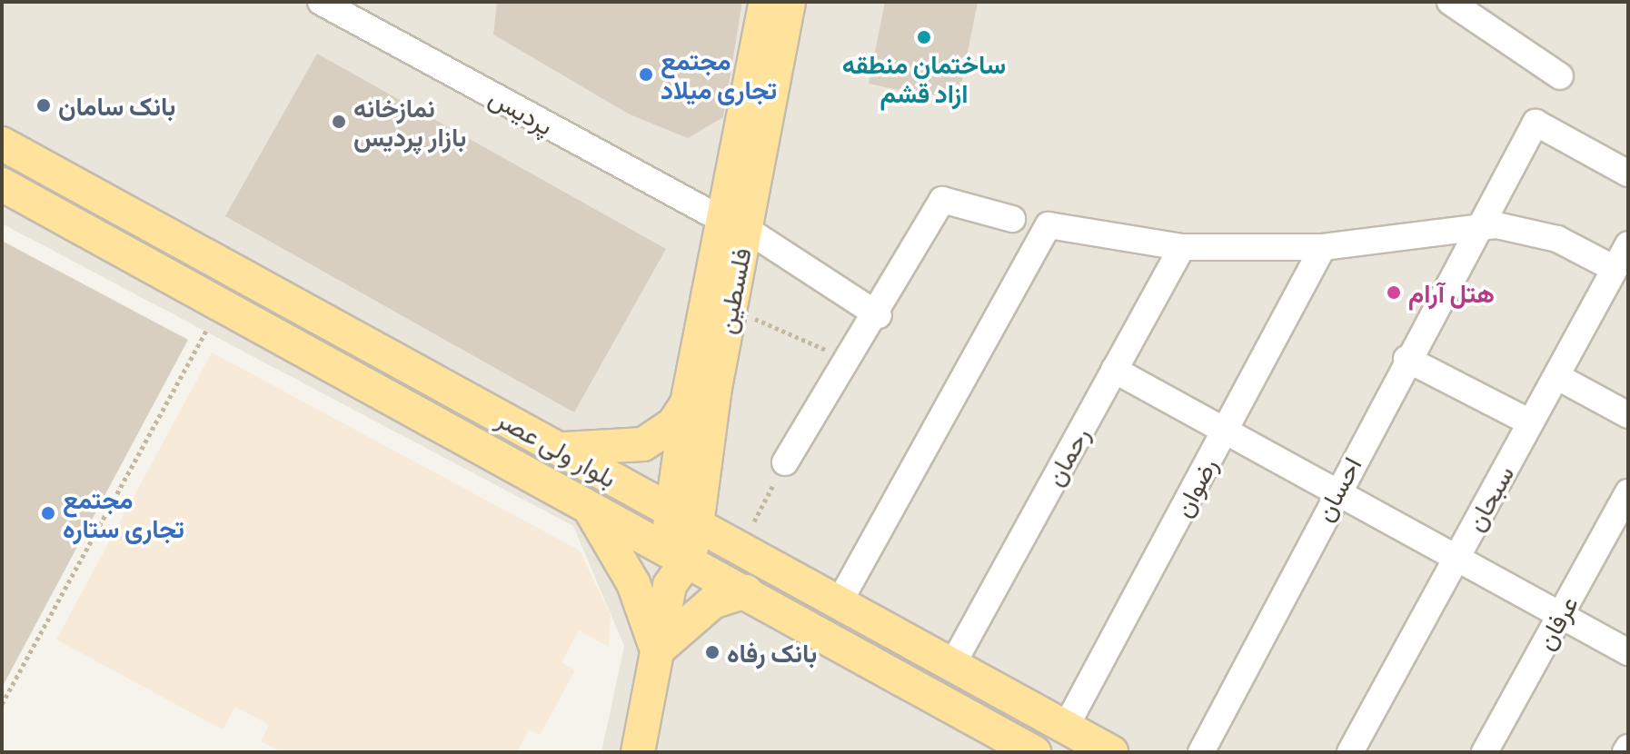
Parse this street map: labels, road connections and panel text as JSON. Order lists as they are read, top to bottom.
{
  "streets": {
    "main road": ["فلسطین", "بلوار ولی عصر"],
    "street": [
      "پردیس",
      "رحمان",
      "رضوان",
      "احسان",
      "سبحان",
      "عرفان"
    ]
  },
  "crossings": [
    ["پردیس", "فلسطین"],
    ["فلسطین", "بلوار ولی عصر"],
    ["بلوار ولی عصر", "رحمان"],
    ["بلوار ولی عصر", "رضوان"]
  ],
  "places": [
    "ساختمان منطقه ازاد قشم",
    "مجتمع تجاری میلاد",
    "بانک سامان",
    "نمازخانه بازار پردیس",
    "هتل آرام",
    "مجتمع تجاری ستاره",
    "بانک رفاه"
  ]
}
